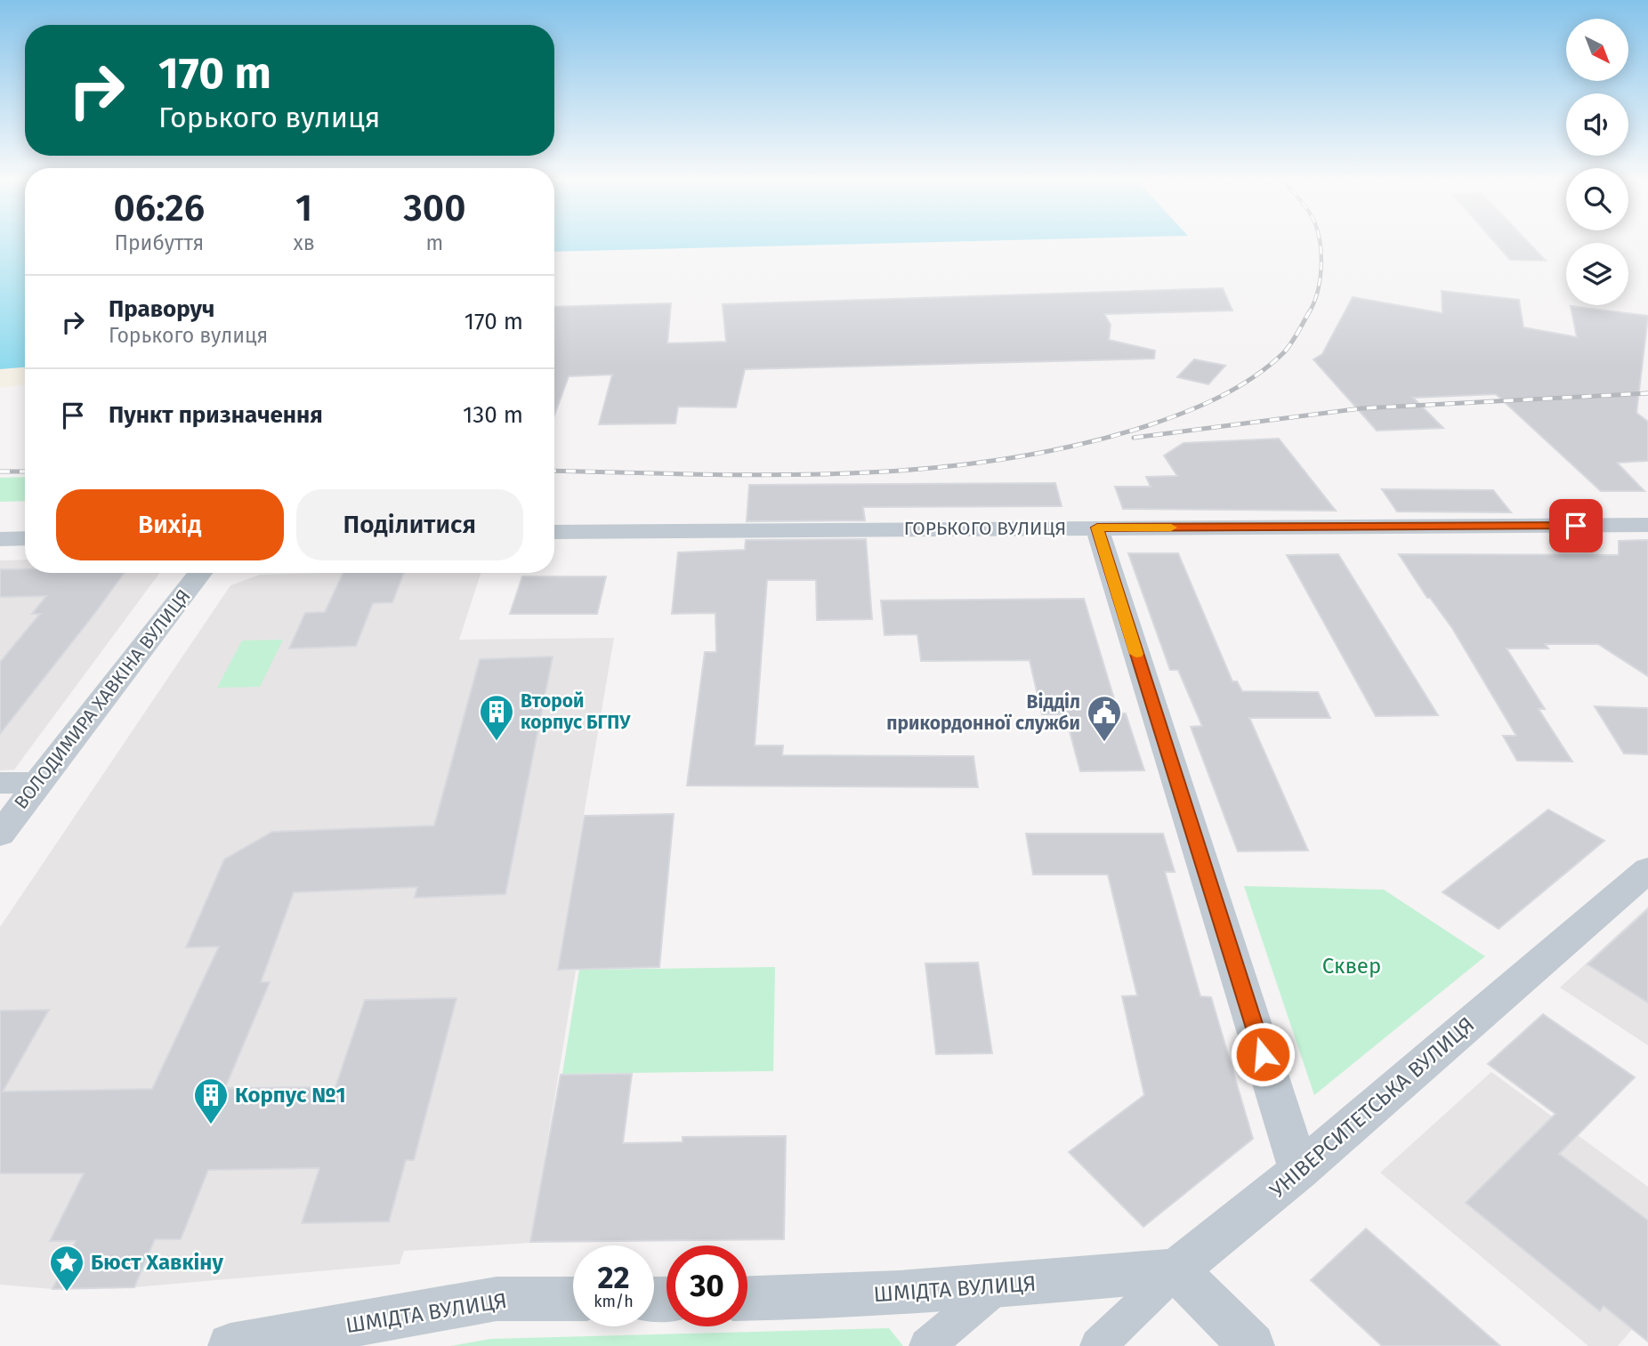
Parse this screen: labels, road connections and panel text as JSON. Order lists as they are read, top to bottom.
{
  "streets": {
    "street": [
      "ГОРЬКОГО ВУЛИЦЯ",
      "ВОЛОДИМИРА ХАВКІНА ВУЛИЦЯ",
      "УНІВЕРСИТЕТСЬКА ВУЛИЦЯ",
      "ШМІДТА ВУЛИЦЯ"
    ]
  },
  "crossings": [
    ["УНІВЕРСИТЕТСЬКА ВУЛИЦЯ", "ШМІДТА ВУЛИЦЯ"]
  ],
  "parks": ["Сквер"],
  "places": {
    "building": ["Второй корпус БГПУ", "Корпус №1"],
    "public building": ["Відділ прикордонної служби"],
    "place": ["Бюст Хавкіну"]
  },
  "north": "bottom right",
  "page": {
    "turn": ["170 m", "Горького вулиця"],
    "eta": [
      "06:26",
      "Прибуття",
      "1",
      "хв",
      "300",
      "m"
    ],
    "list": [
      {
        "name": "Праворуч",
        "note": "Горького вулиця",
        "value": "170 m"
      },
      {
        "name": "Пункт призначення",
        "value": "130 m"
      }
    ],
    "buttons": ["Вихід", "Поділитися"],
    "speed": "22 km/h",
    "limit": "30"
  }
}
